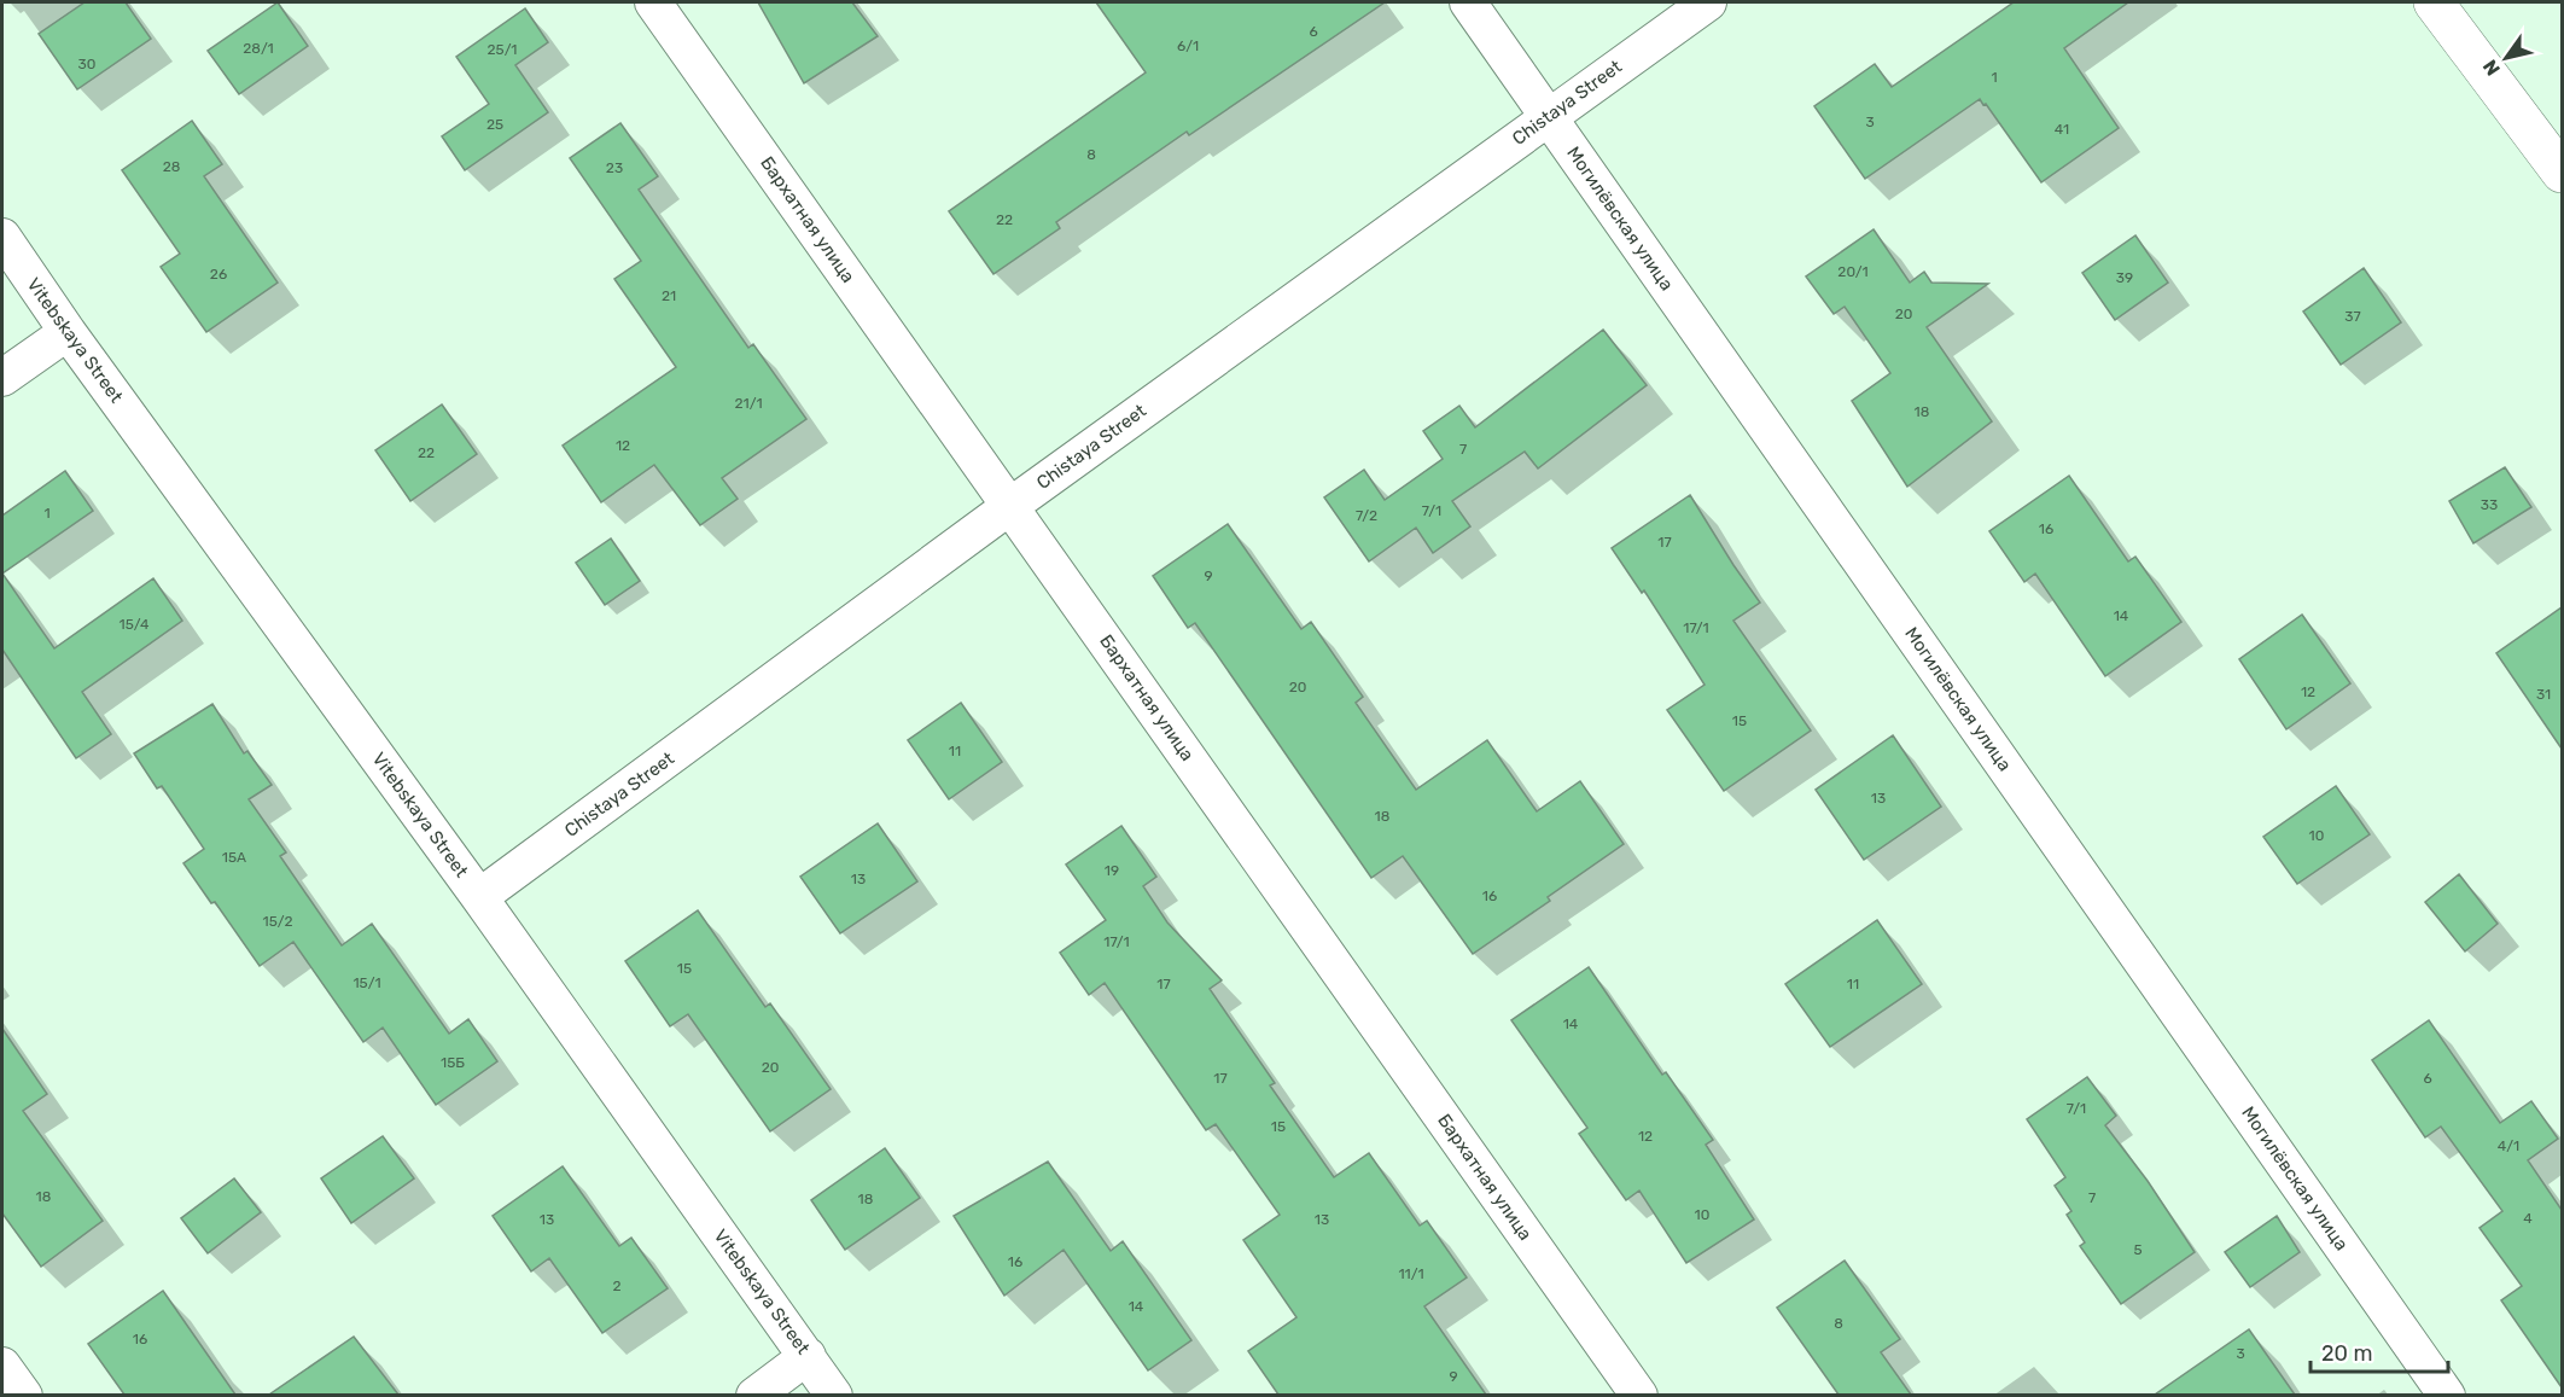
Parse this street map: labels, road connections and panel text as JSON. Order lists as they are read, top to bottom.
{
  "streets": {
    "street": [
      "Chistaya Street",
      "Могилёвская улица",
      "Бархатная улица",
      "Vitebskaya Street"
    ]
  },
  "crossings": [
    ["Chistaya Street", "Могилёвская улица"],
    ["Chistaya Street", "Бархатная улица"],
    ["Chistaya Street", "Vitebskaya Street"]
  ],
  "house_numbers": [
    "6",
    "6/1",
    "28/1",
    "25/1",
    "30",
    "1",
    "3",
    "25",
    "41",
    "8",
    "28",
    "23",
    "22",
    "20/1",
    "26",
    "39",
    "21",
    "20",
    "37",
    "21/1",
    "18",
    "12",
    "7",
    "22",
    "33",
    "7/1",
    "1",
    "7/2",
    "16",
    "17",
    "9",
    "14",
    "15/4",
    "17/1",
    "20",
    "12",
    "31",
    "15",
    "11",
    "13",
    "18",
    "10",
    "15А",
    "19",
    "13",
    "16",
    "15/2",
    "17/1",
    "15",
    "15/1",
    "17",
    "11",
    "14",
    "15Б",
    "20",
    "17",
    "6",
    "7/1",
    "15",
    "12",
    "4/1",
    "18",
    "7",
    "18",
    "10",
    "4",
    "13",
    "13",
    "5",
    "16",
    "11/1",
    "2",
    "14",
    "8",
    "16",
    "3",
    "9"
  ],
  "scale_bar": "20 m",
  "north": "bottom left"
}
